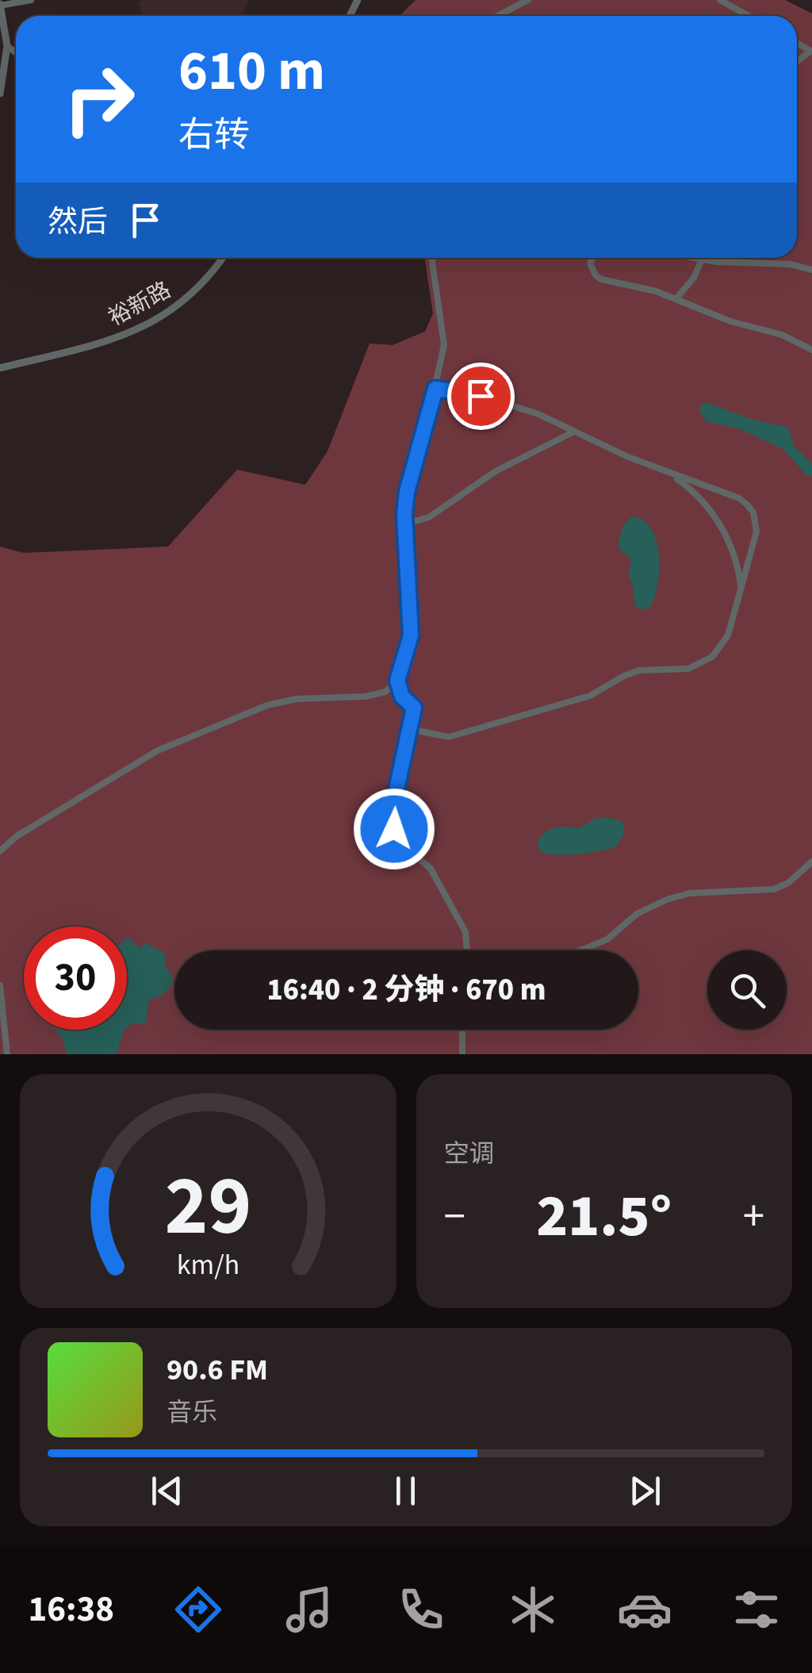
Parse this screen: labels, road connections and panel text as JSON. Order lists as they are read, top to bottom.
{
  "streets": {
    "street": ["裕新路"]
  },
  "page": {
    "turn": ["610 m", "右转"],
    "then": "然后",
    "limit": "30",
    "trip": "16:40 · 2 分钟 · 670 m",
    "tile": "空调",
    "heat": ["−", "21.5°", "+"],
    "song": ["90.6 FM", "音乐"],
    "tabs": "16:38",
    "gauge": ["29", "km/h"]
  }
}
